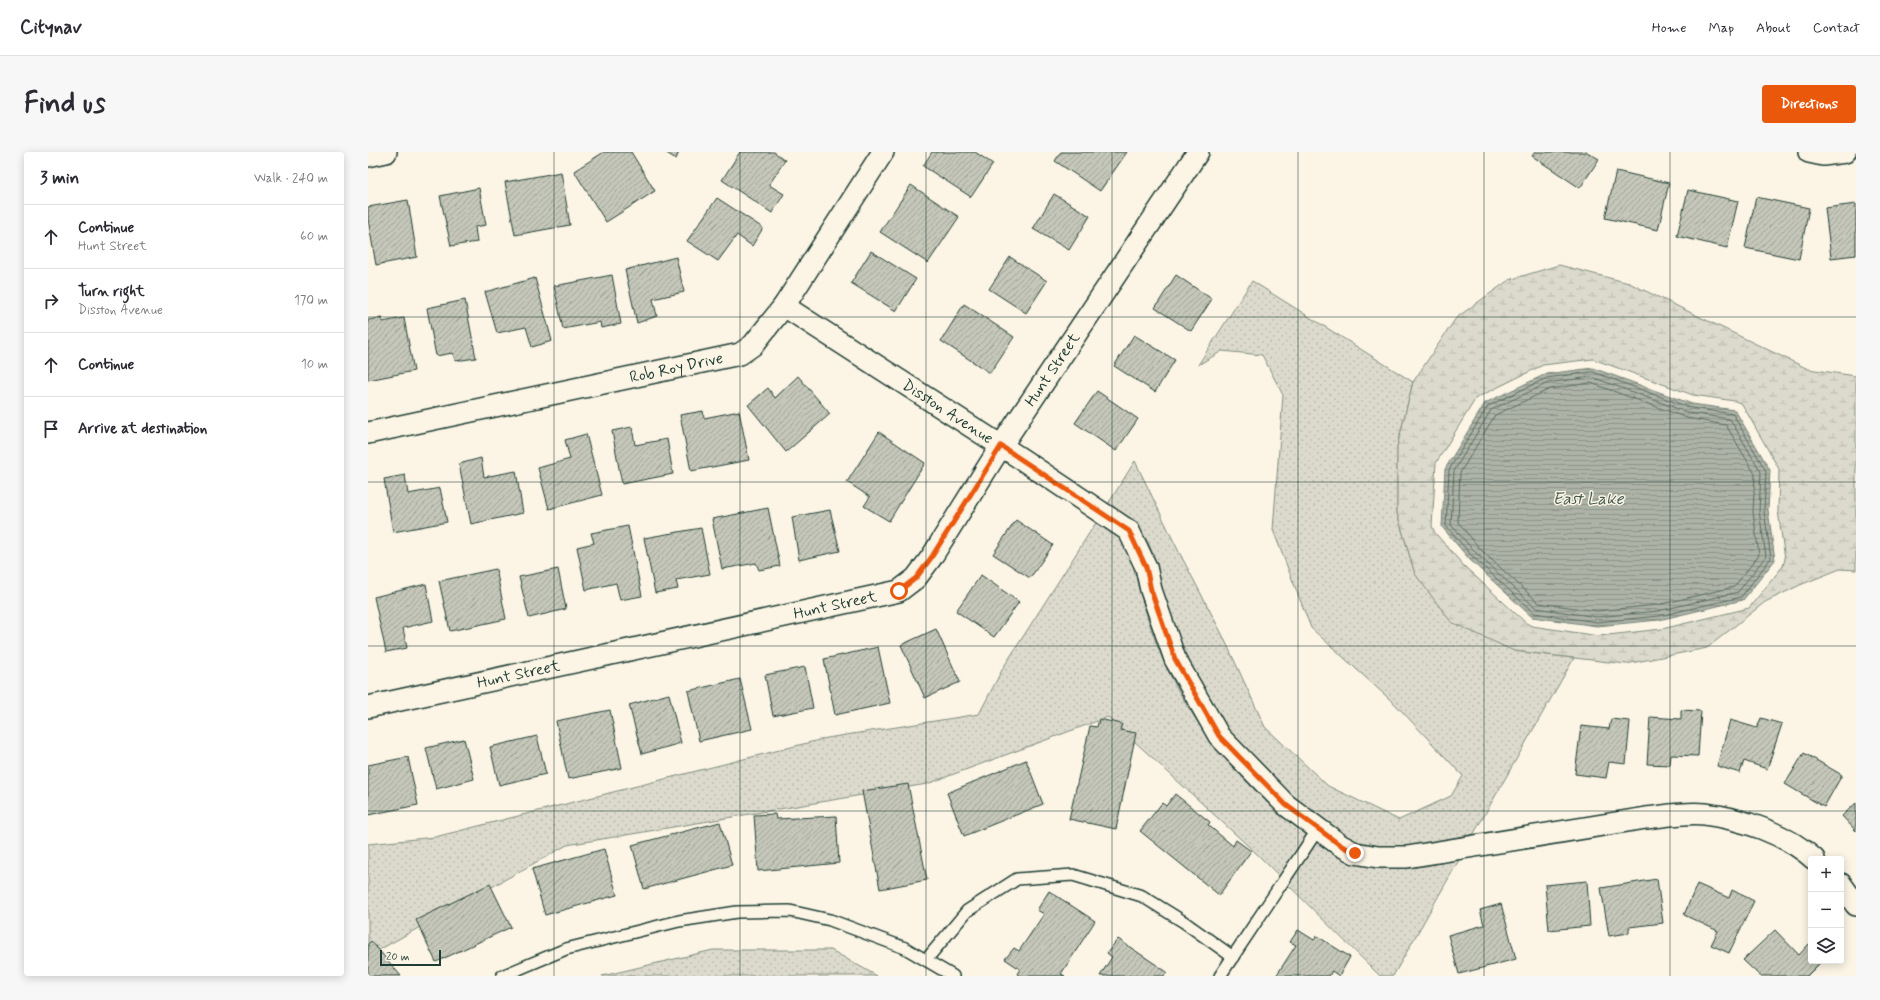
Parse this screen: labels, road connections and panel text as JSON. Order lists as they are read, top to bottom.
{
  "streets": {
    "street": ["Rob Roy Drive", "Hunt Street", "Disston Avenue"]
  },
  "crossings": [
    ["Rob Roy Drive", "Disston Avenue"],
    ["Hunt Street", "Disston Avenue"]
  ],
  "water": ["East Lake"],
  "scale_bar": "20 m",
  "page": {
    "header": "Citynav",
    "nav": [
      "Home",
      "Map",
      "About",
      "Contact"
    ],
    "buttons": "Directions",
    "title": "Find us",
    "heading": ["3 min", "Walk · 240 m"],
    "list": [
      ["Continue", "Hunt Street", "60 m"],
      ["Turn right", "Disston Avenue", "170 m"],
      ["Continue", "10 m"],
      "Arrive at destination"
    ],
    "map_buttons": ["+", "−"],
    "scale": "20 m"
  }
}
